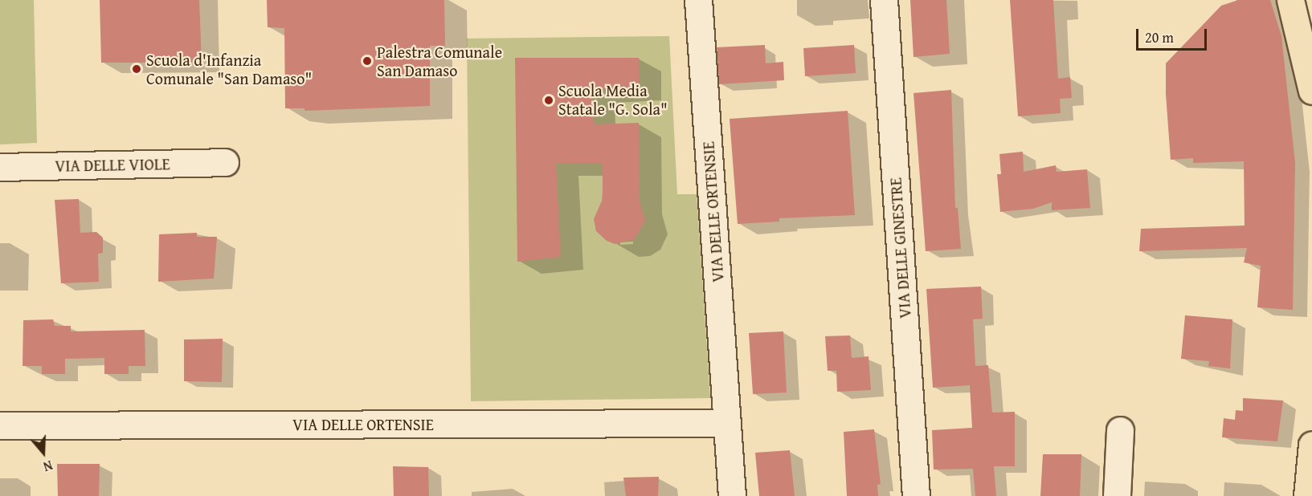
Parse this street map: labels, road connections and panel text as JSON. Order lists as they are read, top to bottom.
{
  "streets": {
    "street": ["VIA DELLE VIOLE", "VIA DELLE ORTENSIE", "VIA DELLE GINESTRE"]
  },
  "places": ["Palestra Comunale San Damaso", "Scuola d'Infanzia Comunale \"San Damaso\"", "Scuola Media Statale \"G. Sola\""],
  "scale_bar": "20 m",
  "north": "bottom"
}
